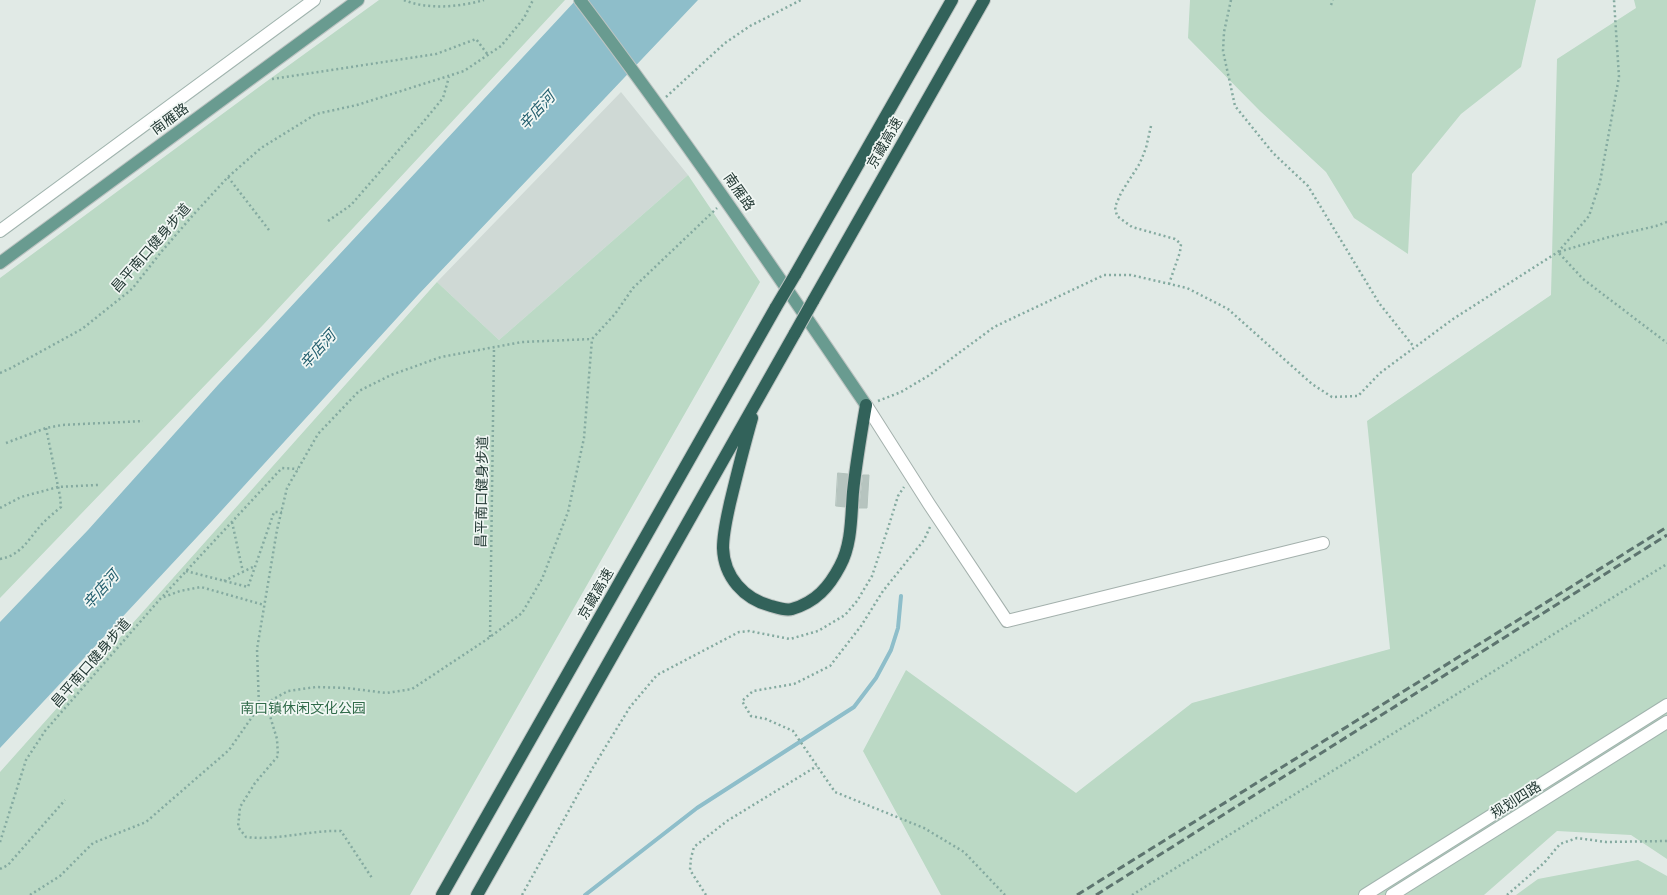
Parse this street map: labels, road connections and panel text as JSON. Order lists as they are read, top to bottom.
{
  "streets": {
    "highway": ["京藏高速"],
    "main road": ["南雁路"],
    "street": ["规划四路"],
    "path": ["昌平南口健身步道"]
  },
  "water": ["辛店河"],
  "parks": ["南口镇休闲文化公园"]
}
